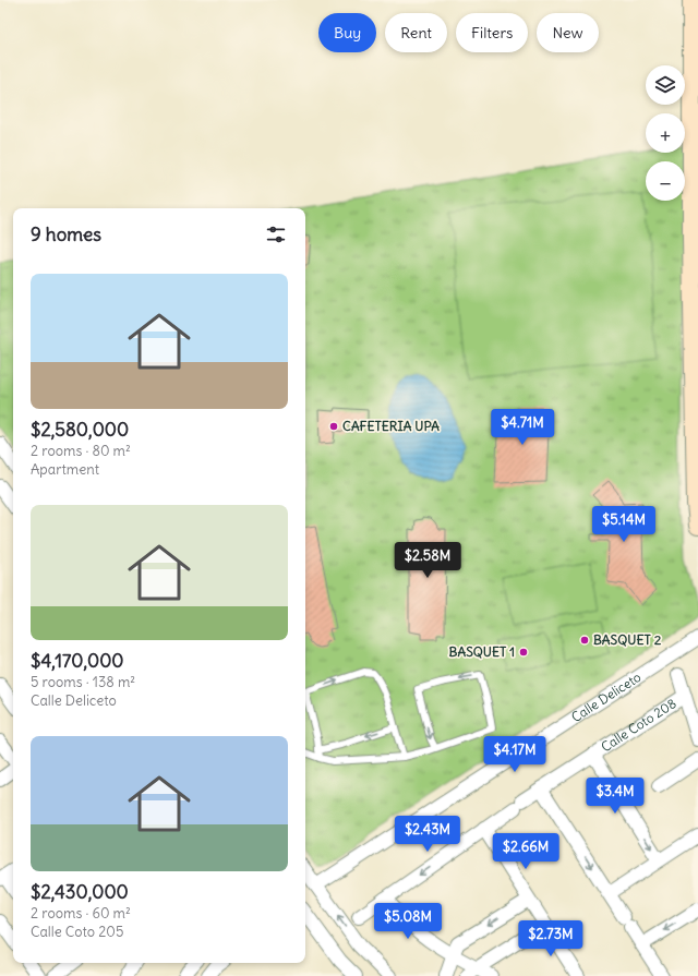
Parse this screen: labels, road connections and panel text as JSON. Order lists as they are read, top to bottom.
{
  "streets": {
    "street": ["Calle Deliceto", "Calle Coto 208"]
  },
  "places": ["CAFETERIA UPA", "BASQUET 2", "BASQUET 1"],
  "page": {
    "chip": [
      "Buy",
      "Rent",
      "Filters",
      "New"
    ],
    "map_buttons": ["+", "−"],
    "heading": "9 homes",
    "list": [
      {
        "name": "$2,580,000",
        "note": "2 rooms · 80 m² · Apartment"
      },
      {
        "name": "$4,170,000",
        "note": "5 rooms · 138 m² · Calle Deliceto"
      },
      {
        "name": "$2,430,000",
        "note": "2 rooms · 60 m² · Calle Coto 205"
      }
    ],
    "price": [
      "$4.71M",
      "$5.14M",
      "$2.58M",
      "$4.17M",
      "$3.4M",
      "$2.43M",
      "$2.66M",
      "$5.08M",
      "$2.73M"
    ]
  }
}
